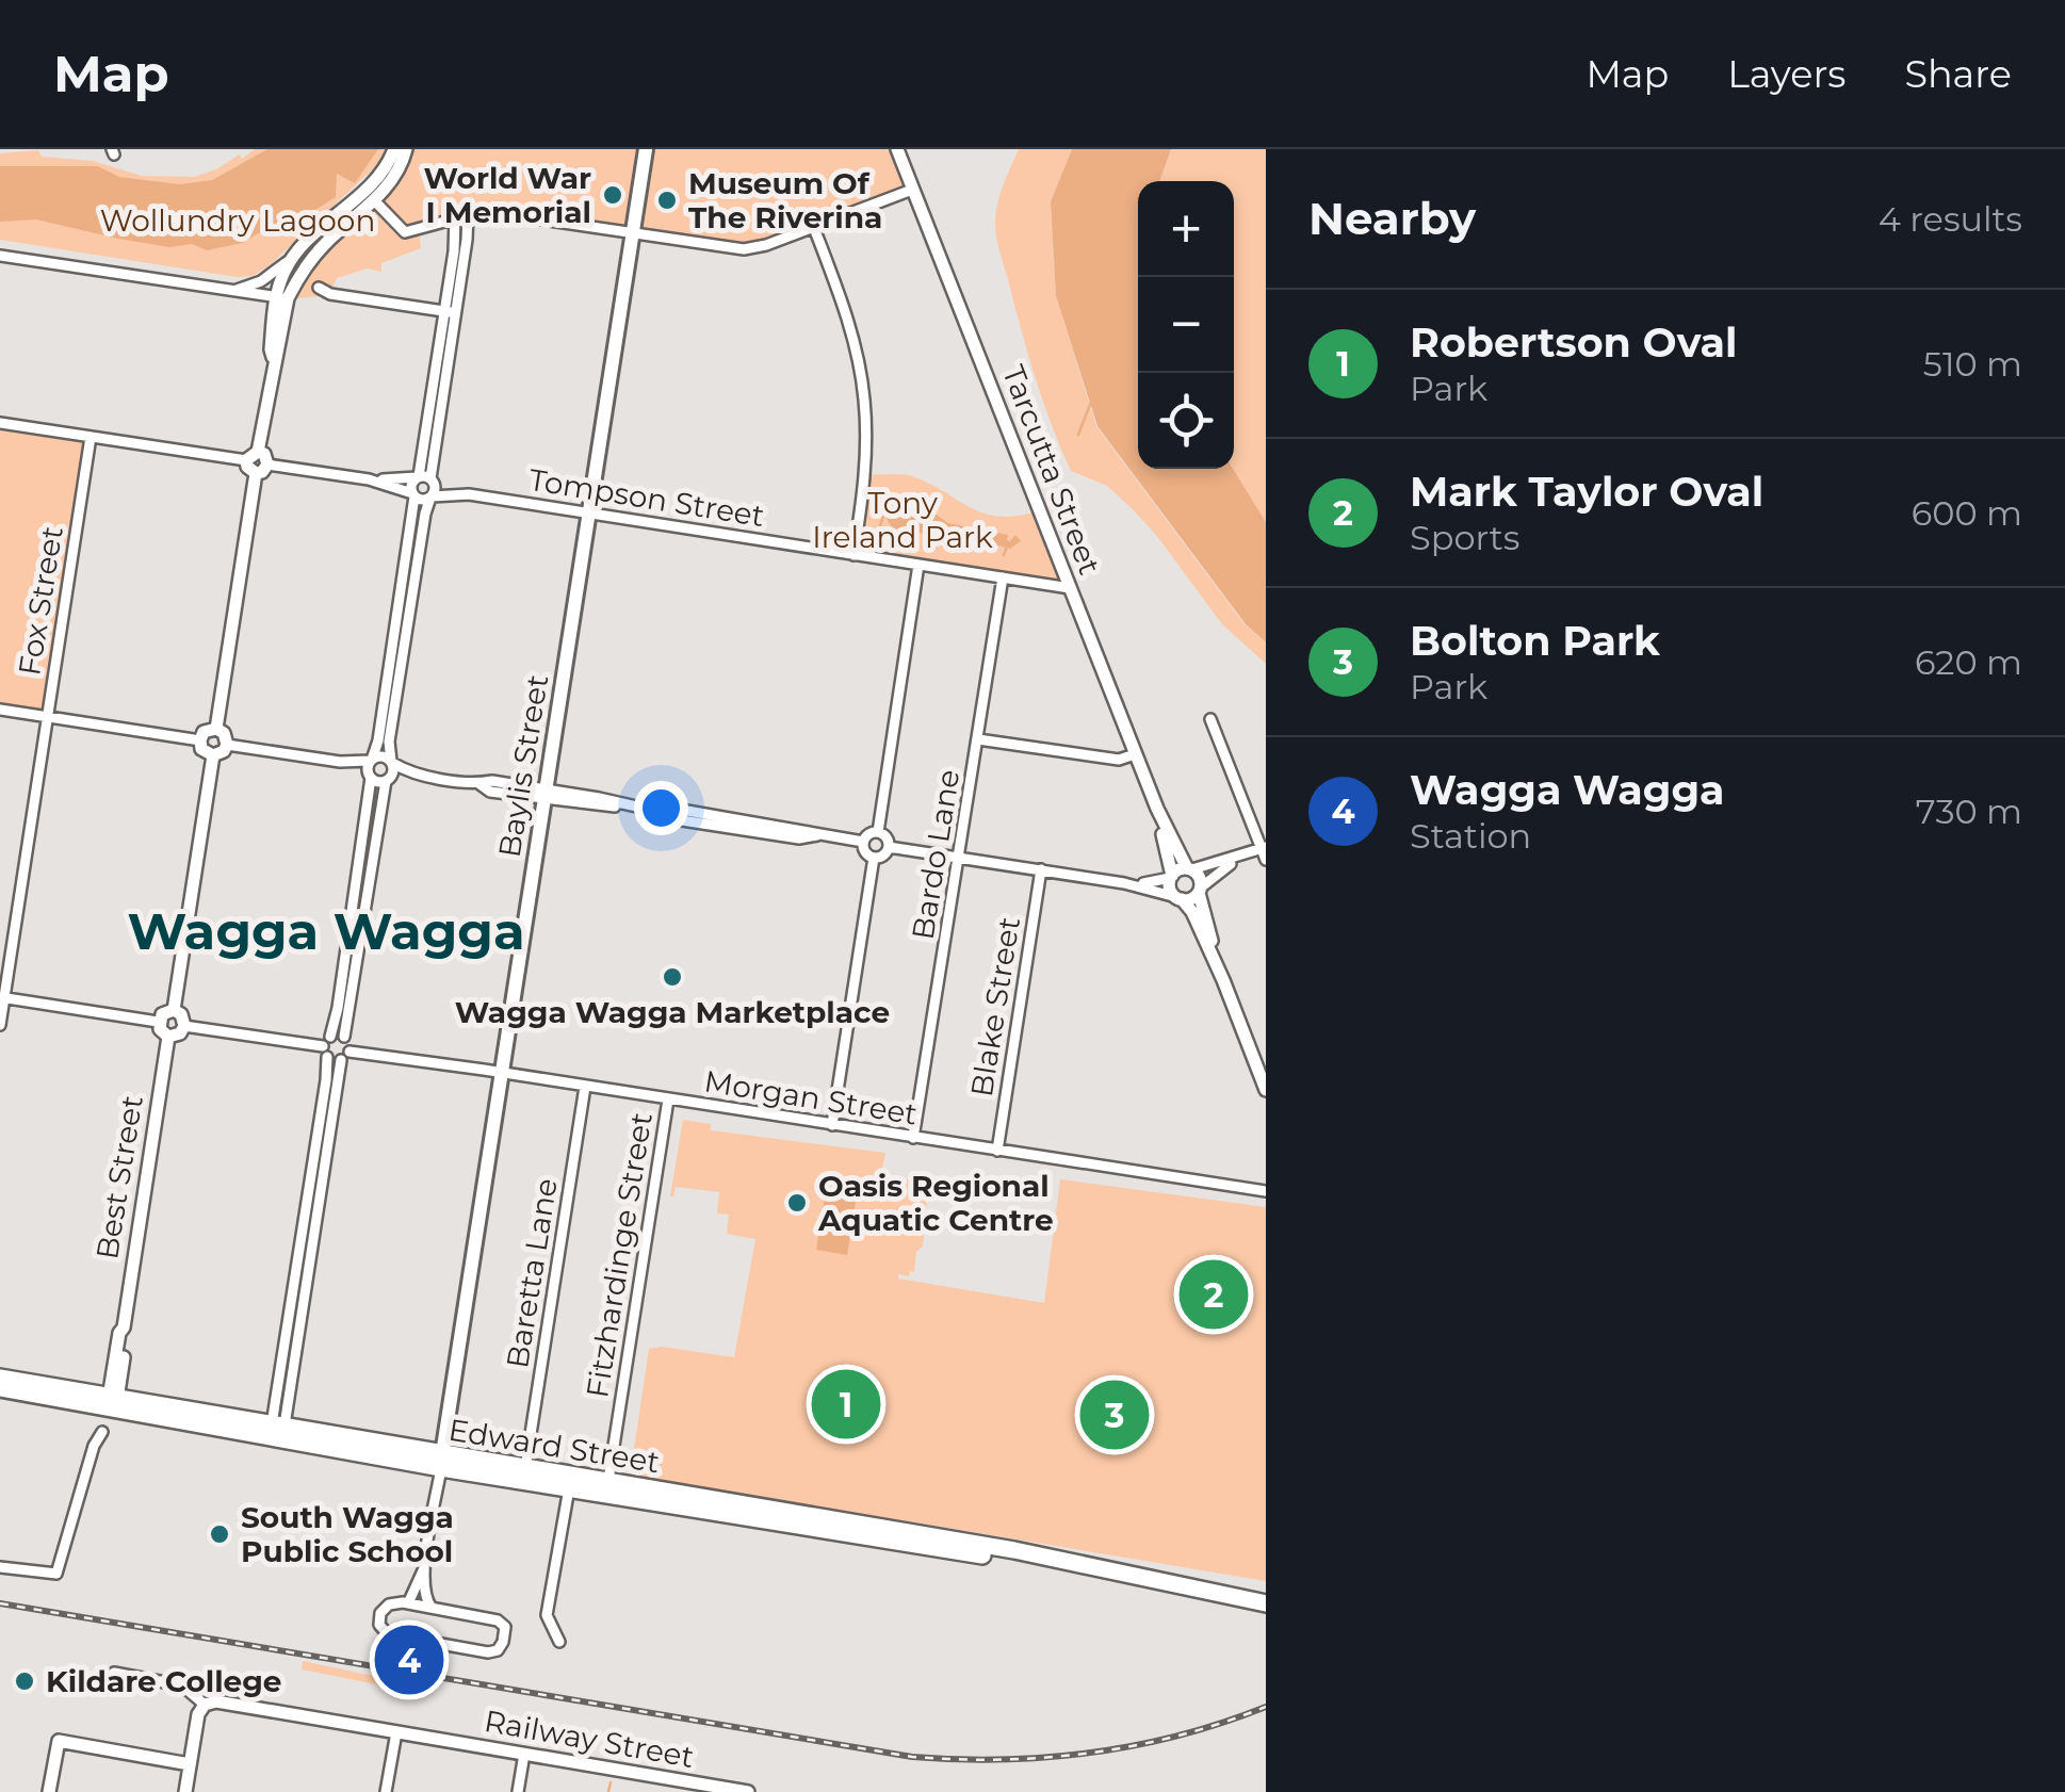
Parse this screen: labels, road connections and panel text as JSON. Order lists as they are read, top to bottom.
{
  "streets": {
    "highway": ["Edward Street"],
    "main road": ["Baylis Street"],
    "street": [
      "Tarcutta Street",
      "Tompson Street",
      "Fox Street",
      "Bardo Lane",
      "Blake Street",
      "Morgan Street",
      "Best Street",
      "Fitzhardinge Street",
      "Baretta Lane",
      "Railway Street"
    ]
  },
  "crossings": [
    ["Tarcutta Street", "Tompson Street"],
    ["Tompson Street", "Baylis Street"],
    ["Tompson Street", "Bardo Lane"],
    ["Baylis Street", "Morgan Street"],
    ["Baylis Street", "Edward Street"],
    ["Bardo Lane", "Morgan Street"],
    ["Blake Street", "Morgan Street"],
    ["Morgan Street", "Fitzhardinge Street"],
    ["Morgan Street", "Baretta Lane"],
    ["Best Street", "Edward Street"],
    ["Fitzhardinge Street", "Edward Street"],
    ["Baretta Lane", "Edward Street"]
  ],
  "districts": ["Wagga Wagga"],
  "parks": ["Wollundry Lagoon", "Tony Ireland Park"],
  "places": [
    "World War I Memorial",
    "Museum Of The Riverina",
    "Wagga Wagga Marketplace",
    "Oasis Regional Aquatic Centre",
    "South Wagga Public School",
    "Kildare College"
  ],
  "page": {
    "header": "Map",
    "nav": ["Map", "Layers", "Share"],
    "heading": ["Nearby", "4 results"],
    "map_buttons": ["+", "−"],
    "list": [
      {
        "mark": "1",
        "name": "Robertson Oval",
        "note": "Park",
        "value": "510 m"
      },
      {
        "mark": "2",
        "name": "Mark Taylor Oval",
        "note": "Sports",
        "value": "600 m"
      },
      {
        "mark": "3",
        "name": "Bolton Park",
        "note": "Park",
        "value": "620 m"
      },
      {
        "mark": "4",
        "name": "Wagga Wagga",
        "note": "Station",
        "value": "730 m"
      }
    ],
    "pins": [
      "2",
      "1",
      "3",
      "4"
    ]
  }
}
